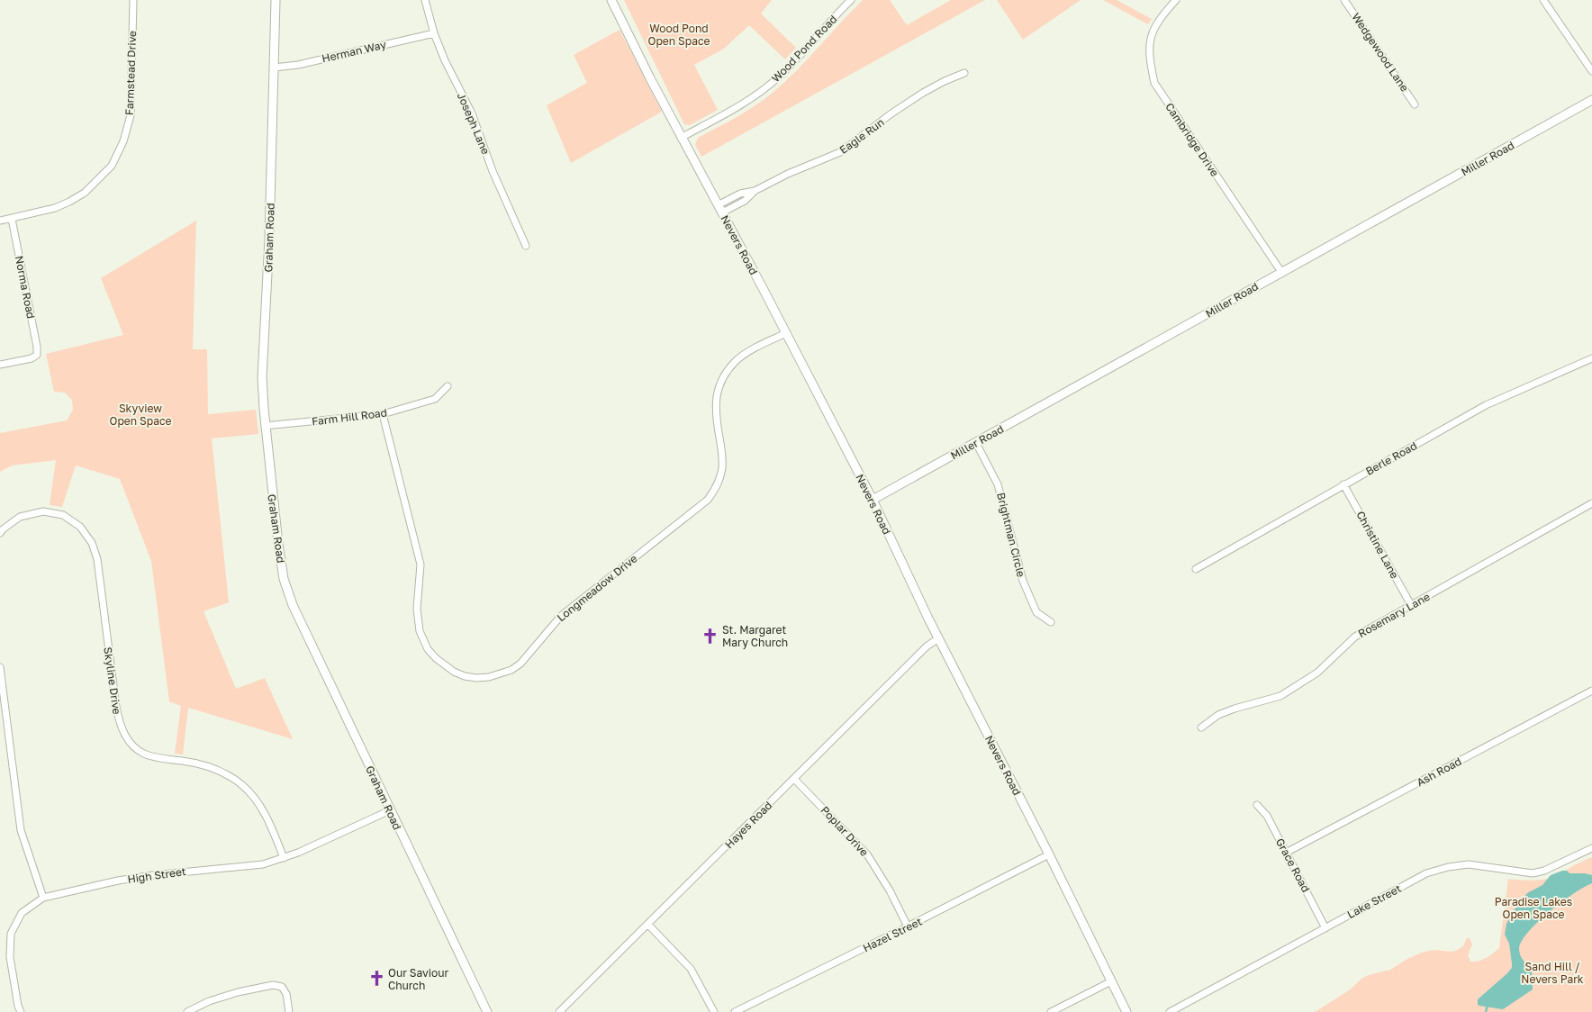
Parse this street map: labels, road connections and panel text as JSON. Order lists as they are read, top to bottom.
{
  "streets": {
    "street": [
      "Wood Pond Road",
      "Herman Way",
      "Wedgewood Lane",
      "Farmstead Drive",
      "Joseph Lane",
      "Eagle Run",
      "Cambridge Drive",
      "Miller Road",
      "Graham Road",
      "Nevers Road",
      "Norma Road",
      "Farm Hill Road",
      "Berle Road",
      "Brightman Circle",
      "Christine Lane",
      "Longmeadow Drive",
      "Rosemary Lane",
      "Skyline Drive",
      "Ash Road",
      "Hayes Road",
      "Poplar Drive",
      "Grace Road",
      "High Street",
      "Lake Street",
      "Hazel Street"
    ]
  },
  "crossings": [
    ["Wood Pond Road", "Nevers Road"],
    ["Herman Way", "Joseph Lane"],
    ["Herman Way", "Graham Road"],
    ["Farmstead Drive", "Norma Road"],
    ["Eagle Run", "Nevers Road"],
    ["Cambridge Drive", "Miller Road"],
    ["Miller Road", "Nevers Road"],
    ["Miller Road", "Brightman Circle"],
    ["Graham Road", "Farm Hill Road"],
    ["Graham Road", "High Street"],
    ["Nevers Road", "Longmeadow Drive"],
    ["Nevers Road", "Hayes Road"],
    ["Nevers Road", "Hazel Street"],
    ["Farm Hill Road", "Longmeadow Drive"],
    ["Berle Road", "Christine Lane"],
    ["Christine Lane", "Rosemary Lane"],
    ["Skyline Drive", "High Street"],
    ["Ash Road", "Grace Road"],
    ["Hayes Road", "Poplar Drive"],
    ["Poplar Drive", "Hazel Street"],
    ["Grace Road", "Lake Street"]
  ],
  "parks": [
    "Wood Pond Open Space",
    "Skyview Open Space",
    "Paradise Lakes Open Space",
    "Sand Hill / Nevers Park"
  ],
  "places": {
    "church": ["St. Margaret Mary Church", "Our Saviour Church"]
  }
}
